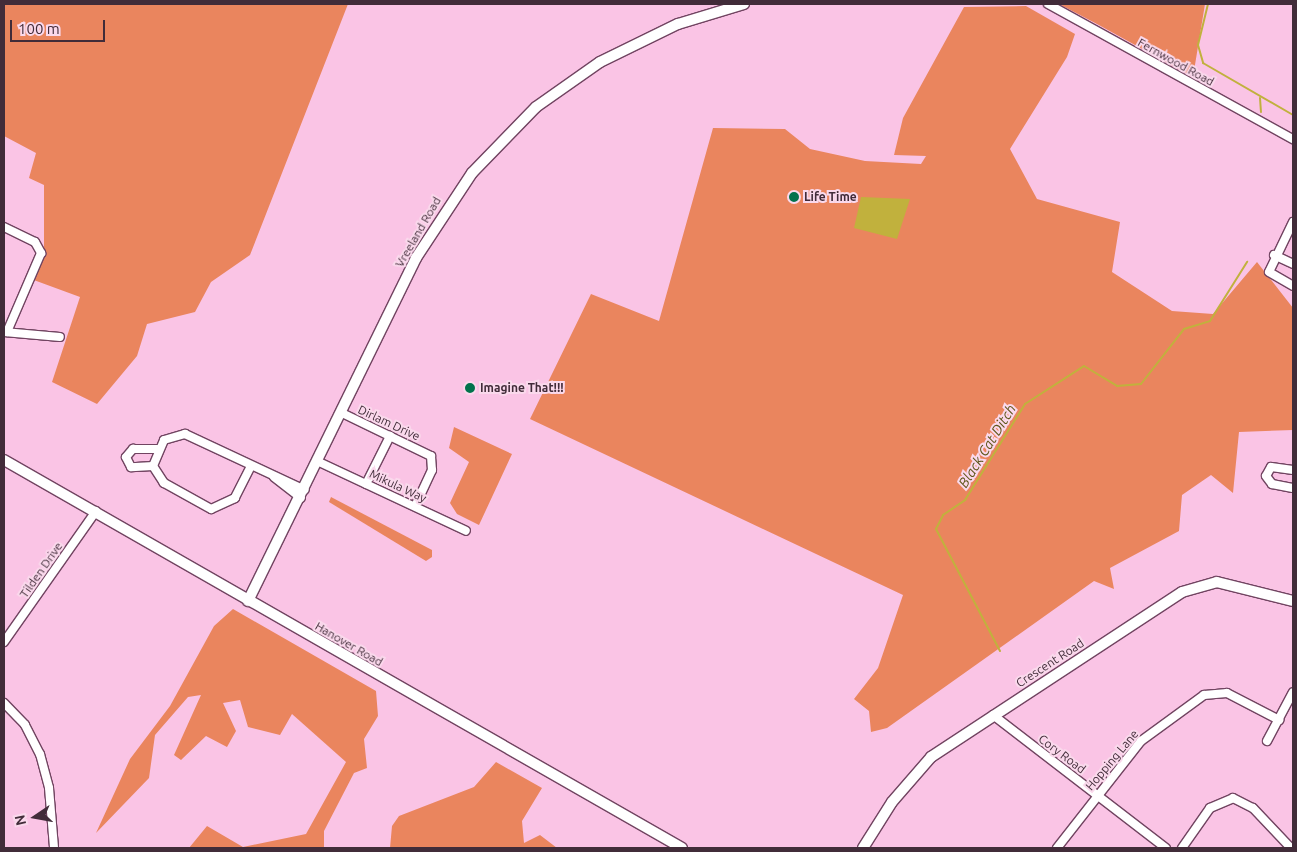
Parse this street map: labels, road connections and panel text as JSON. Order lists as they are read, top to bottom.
{
  "streets": {
    "street": [
      "Fernwood Road",
      "Vreeland Road",
      "Dirlam Drive",
      "Mikula Way",
      "Tilden Drive",
      "Hanover Road",
      "Crescent Road",
      "Cory Road",
      "Hopping Lane"
    ]
  },
  "crossings": [
    ["Vreeland Road", "Dirlam Drive"],
    ["Vreeland Road", "Mikula Way"],
    ["Vreeland Road", "Hanover Road"],
    ["Dirlam Drive", "Mikula Way"],
    ["Tilden Drive", "Hanover Road"],
    ["Crescent Road", "Cory Road"],
    ["Cory Road", "Hopping Lane"]
  ],
  "water": ["Black Cat Ditch"],
  "places": ["Life Time", "Imagine That!!!"],
  "scale_bar": "100 m",
  "north": "left"
}
